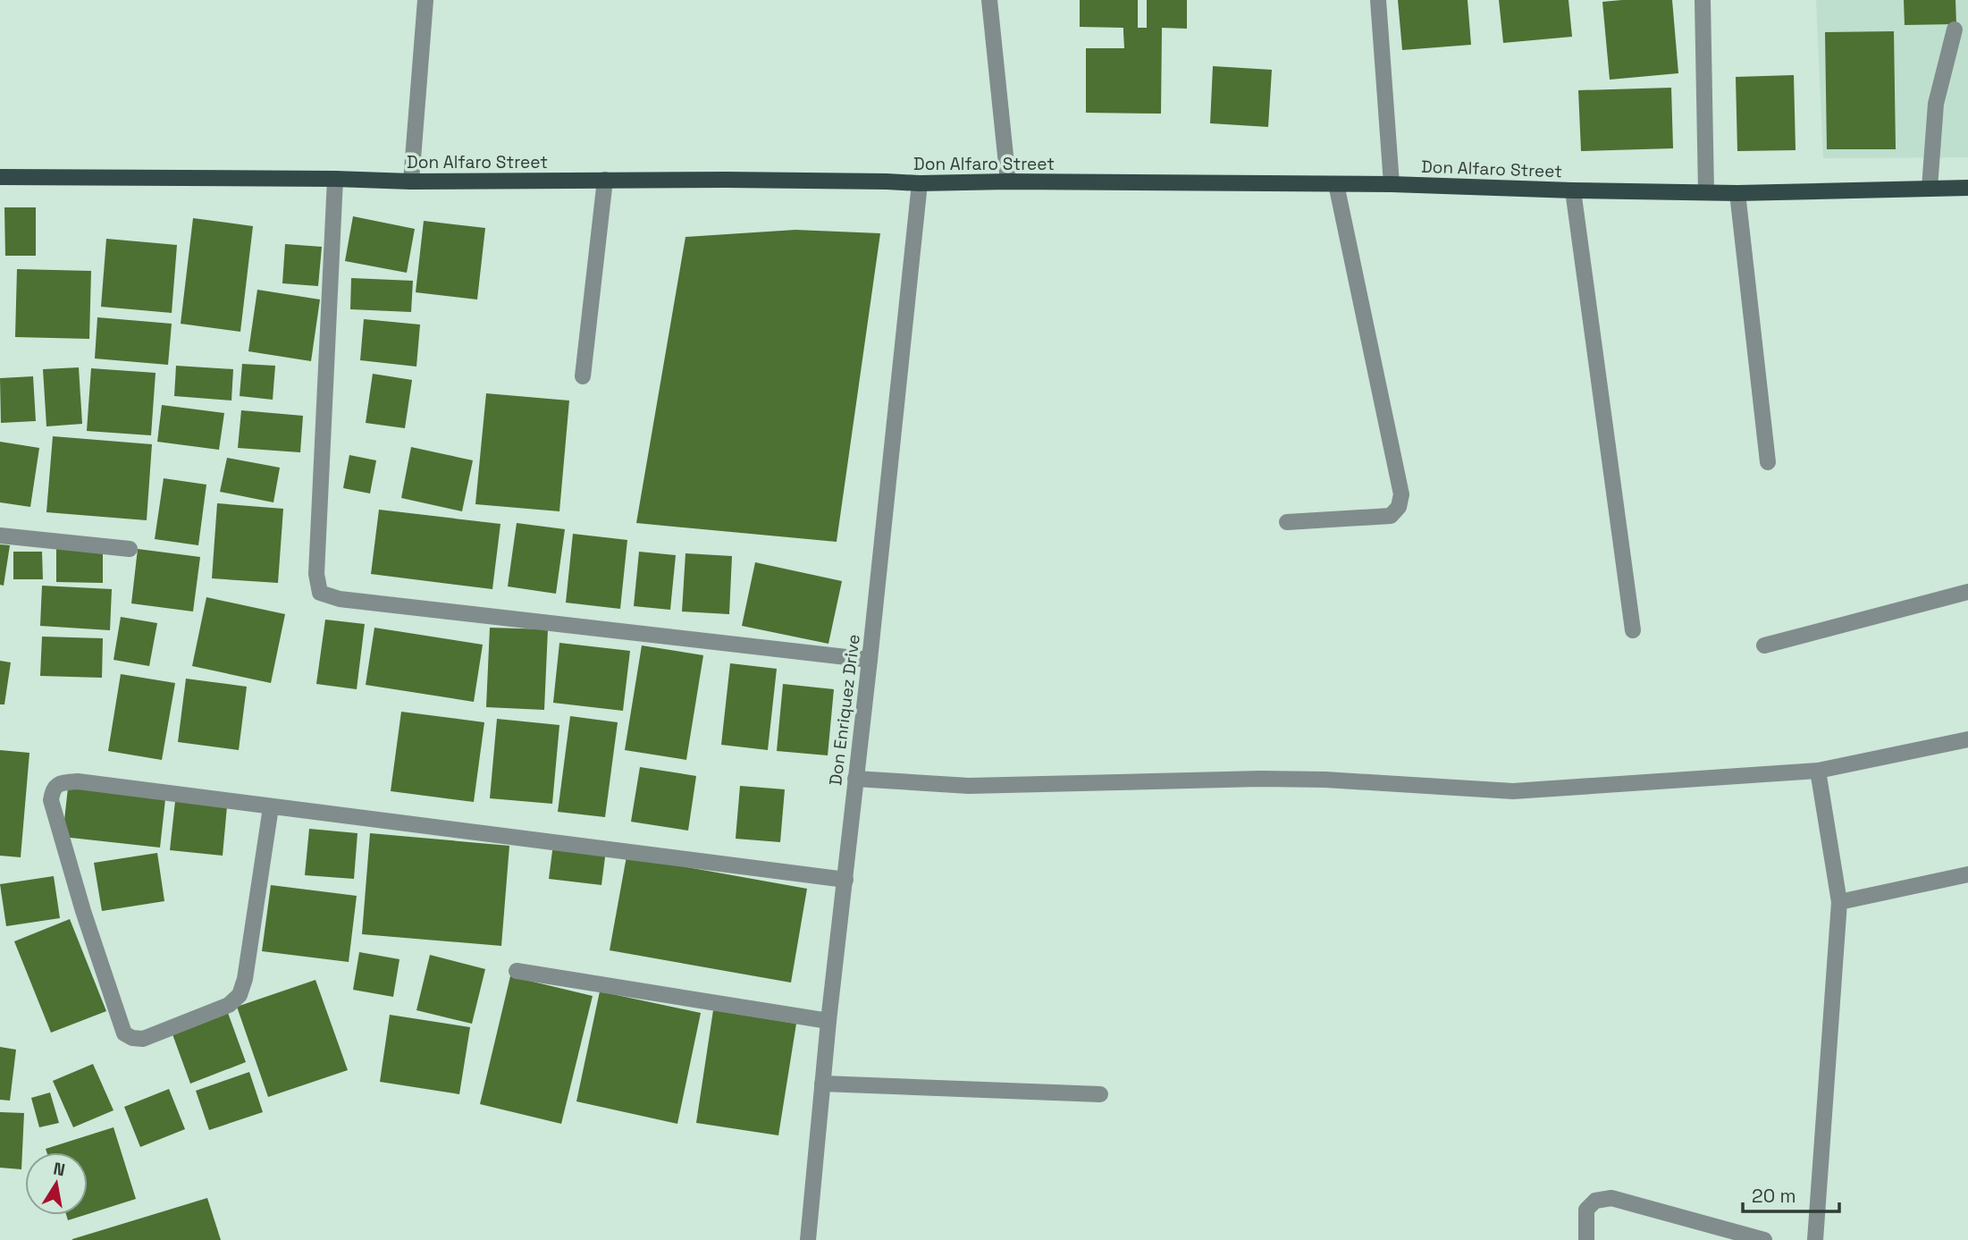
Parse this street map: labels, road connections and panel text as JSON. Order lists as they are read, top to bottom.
{
  "streets": {
    "main road": ["Don Alfaro Street"],
    "street": ["Don Enriquez Drive"]
  },
  "crossings": [
    ["Don Alfaro Street", "Don Enriquez Drive"]
  ],
  "scale_bar": "20 m",
  "north": "top"
}
